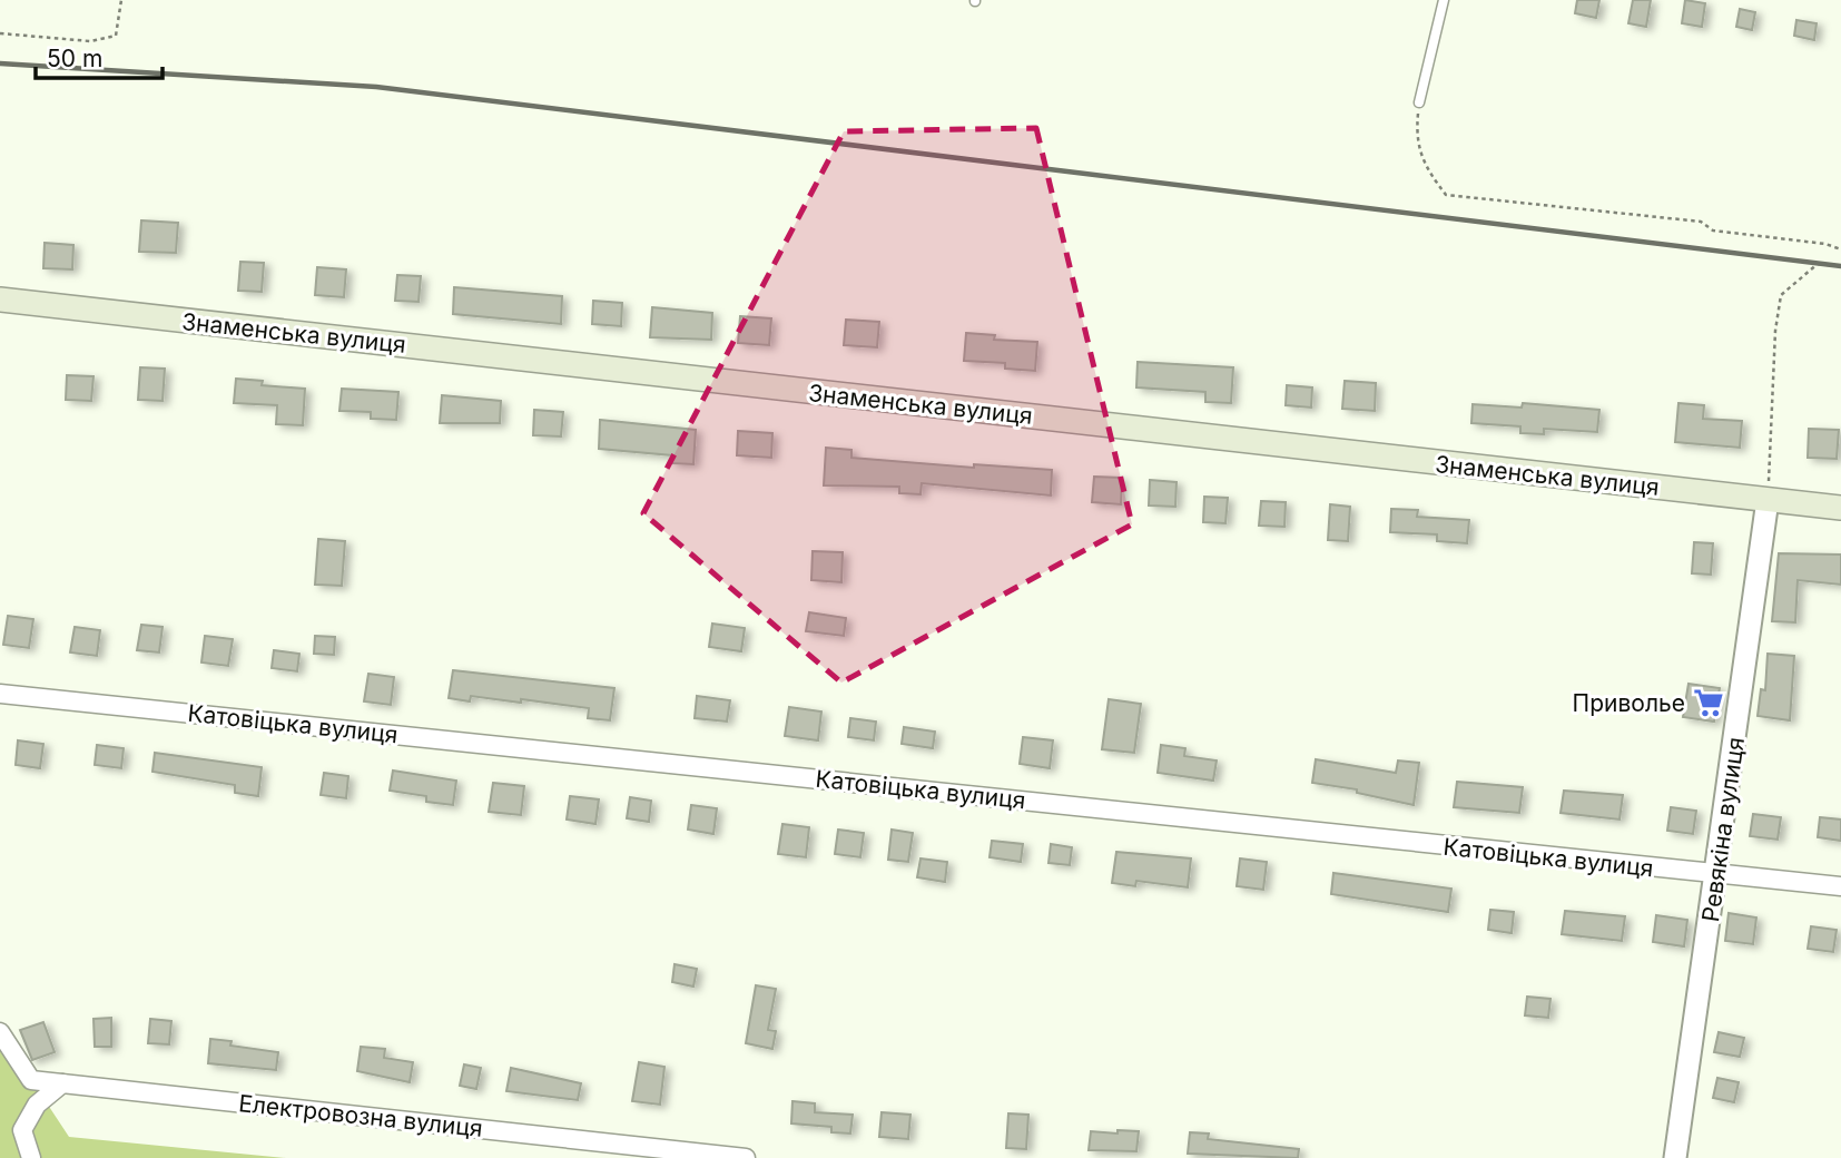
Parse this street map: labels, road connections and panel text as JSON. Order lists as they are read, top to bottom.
{
  "streets": {
    "main road": ["Знаменська вулиця"],
    "street": ["Катовіцька вулиця", "Ревякіна вулиця", "Електровозна вулиця"]
  },
  "crossings": [
    ["Знаменська вулиця", "Ревякіна вулиця"],
    ["Катовіцька вулиця", "Ревякіна вулиця"]
  ],
  "places": {
    "supermarket": ["Приволье"]
  },
  "scale_bar": "50 m"
}
